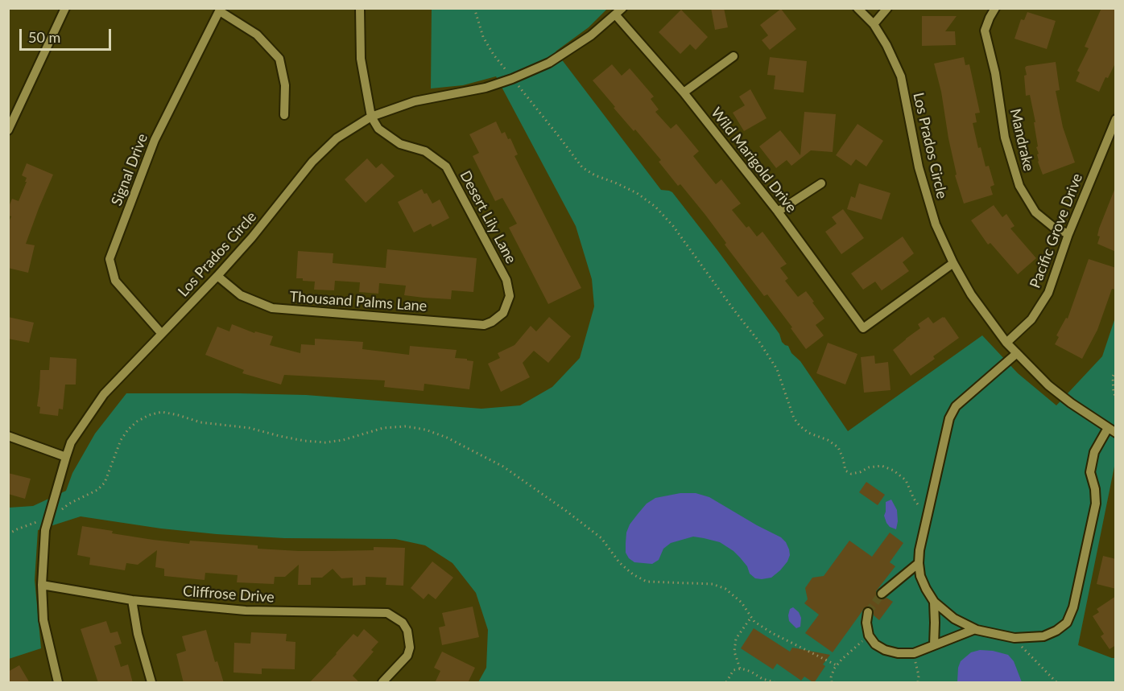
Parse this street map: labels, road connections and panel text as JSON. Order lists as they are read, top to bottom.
{
  "streets": {
    "street": [
      "Mandrake",
      "Los Prados Circle",
      "Wild Marigold Drive",
      "Signal Drive",
      "Desert Lily Lane",
      "Pacific Grove Drive",
      "Thousand Palms Lane",
      "Cliffrose Drive"
    ]
  },
  "crossings": [
    ["Mandrake", "Pacific Grove Drive"],
    ["Los Prados Circle", "Wild Marigold Drive"],
    ["Los Prados Circle", "Signal Drive"],
    ["Los Prados Circle", "Desert Lily Lane"],
    ["Los Prados Circle", "Pacific Grove Drive"],
    ["Los Prados Circle", "Thousand Palms Lane"],
    ["Los Prados Circle", "Cliffrose Drive"],
    ["Desert Lily Lane", "Thousand Palms Lane"]
  ],
  "scale_bar": "50 m"
}
